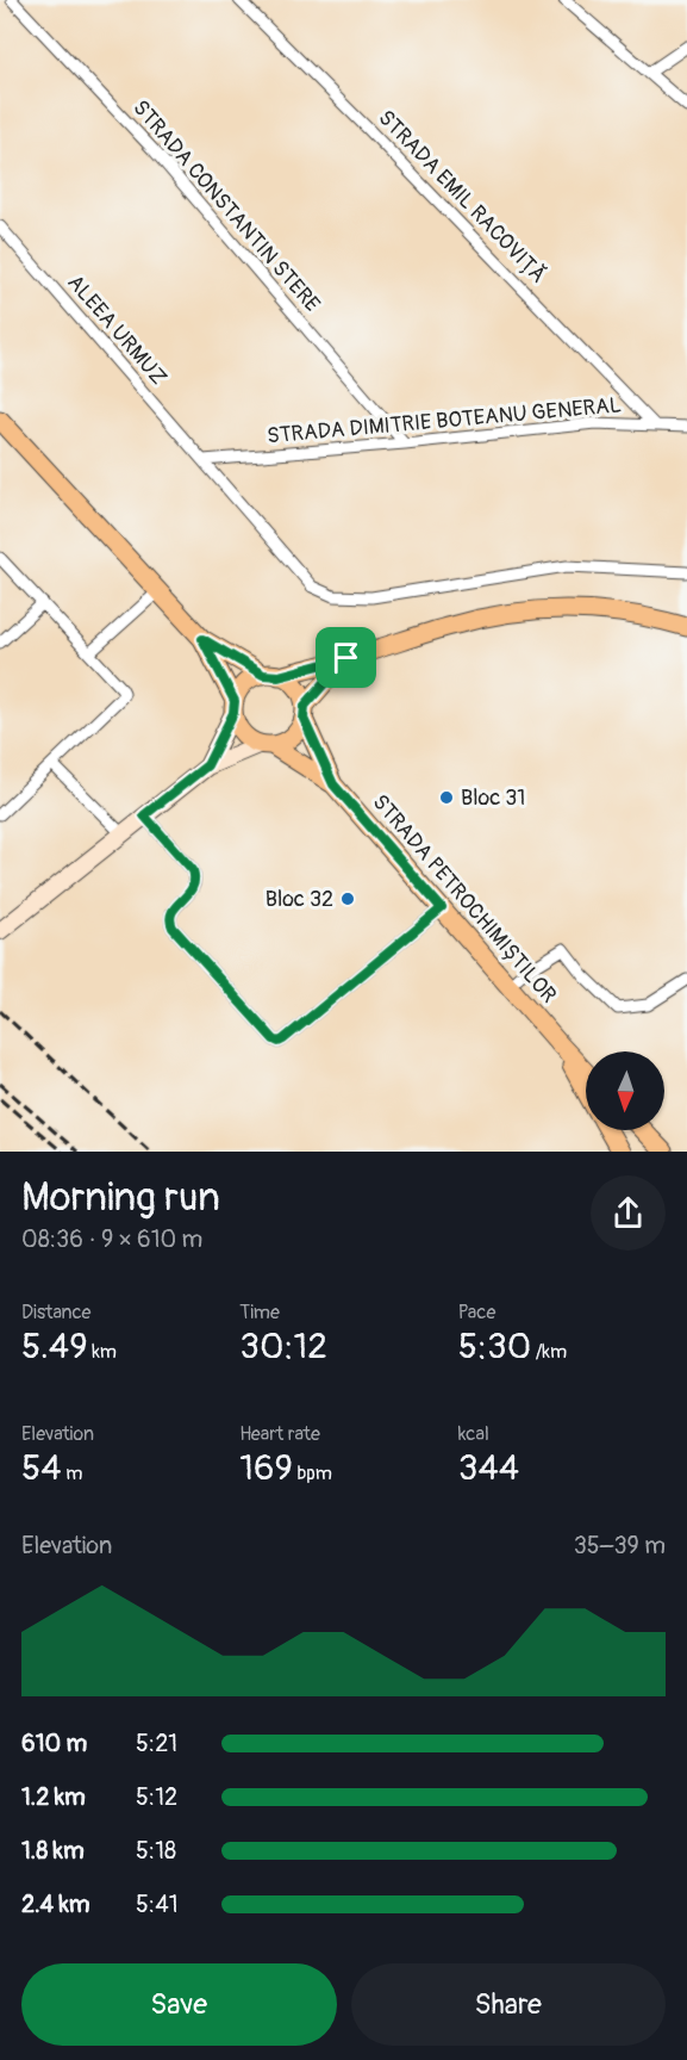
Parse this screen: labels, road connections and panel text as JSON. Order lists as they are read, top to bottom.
{
  "streets": {
    "main road": ["STRADA PETROCHIMIȘTILOR"],
    "street": [
      "STRADA EMIL RACOVIȚĂ",
      "STRADA CONSTANTIN STERE",
      "ALEEA URMUZ",
      "STRADA DIMITRIE BOTEANU GENERAL"
    ]
  },
  "crossings": [
    ["STRADA EMIL RACOVIȚĂ", "STRADA DIMITRIE BOTEANU GENERAL"],
    ["STRADA CONSTANTIN STERE", "STRADA DIMITRIE BOTEANU GENERAL"],
    ["ALEEA URMUZ", "STRADA DIMITRIE BOTEANU GENERAL"]
  ],
  "places": ["Bloc 31", "Bloc 32"],
  "north": "bottom",
  "page": {
    "heading": ["Morning run", "08:36 · 9 × 610 m"],
    "stats": [
      ["Distance", "5.49 km"],
      ["Time", "30:12"],
      ["Pace", "5:30 /km"],
      ["Elevation", "54 m"],
      ["Heart rate", "169 bpm"],
      ["kcal", "344"]
    ],
    "chart": ["Elevation", "35–39 m"],
    "list": [
      {
        "name": "610 m",
        "note": "5:21"
      },
      {
        "name": "1.2 km",
        "note": "5:12"
      },
      {
        "name": "1.8 km",
        "note": "5:18"
      },
      {
        "name": "2.4 km",
        "note": "5:41"
      }
    ],
    "buttons": ["Save", "Share"]
  }
}
